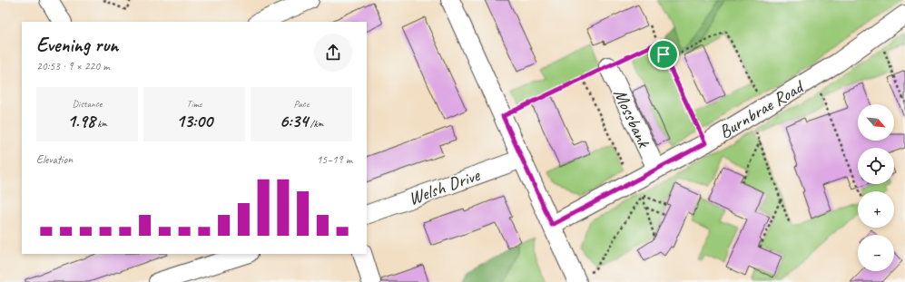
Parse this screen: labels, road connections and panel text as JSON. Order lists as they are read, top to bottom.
{
  "streets": {
    "street": ["Burnbrae Road", "Mossbank", "Welsh Drive"]
  },
  "crossings": [
    ["Burnbrae Road", "Mossbank"]
  ],
  "north": "bottom right",
  "page": {
    "heading": ["Evening run", "20:53 · 9 × 220 m"],
    "stats": [
      ["Distance", "1.98 km"],
      ["Time", "13:00"],
      ["Pace", "6:34 /km"]
    ],
    "map_buttons": ["+", "−"],
    "chart": ["Elevation", "15–19 m"]
  }
}
